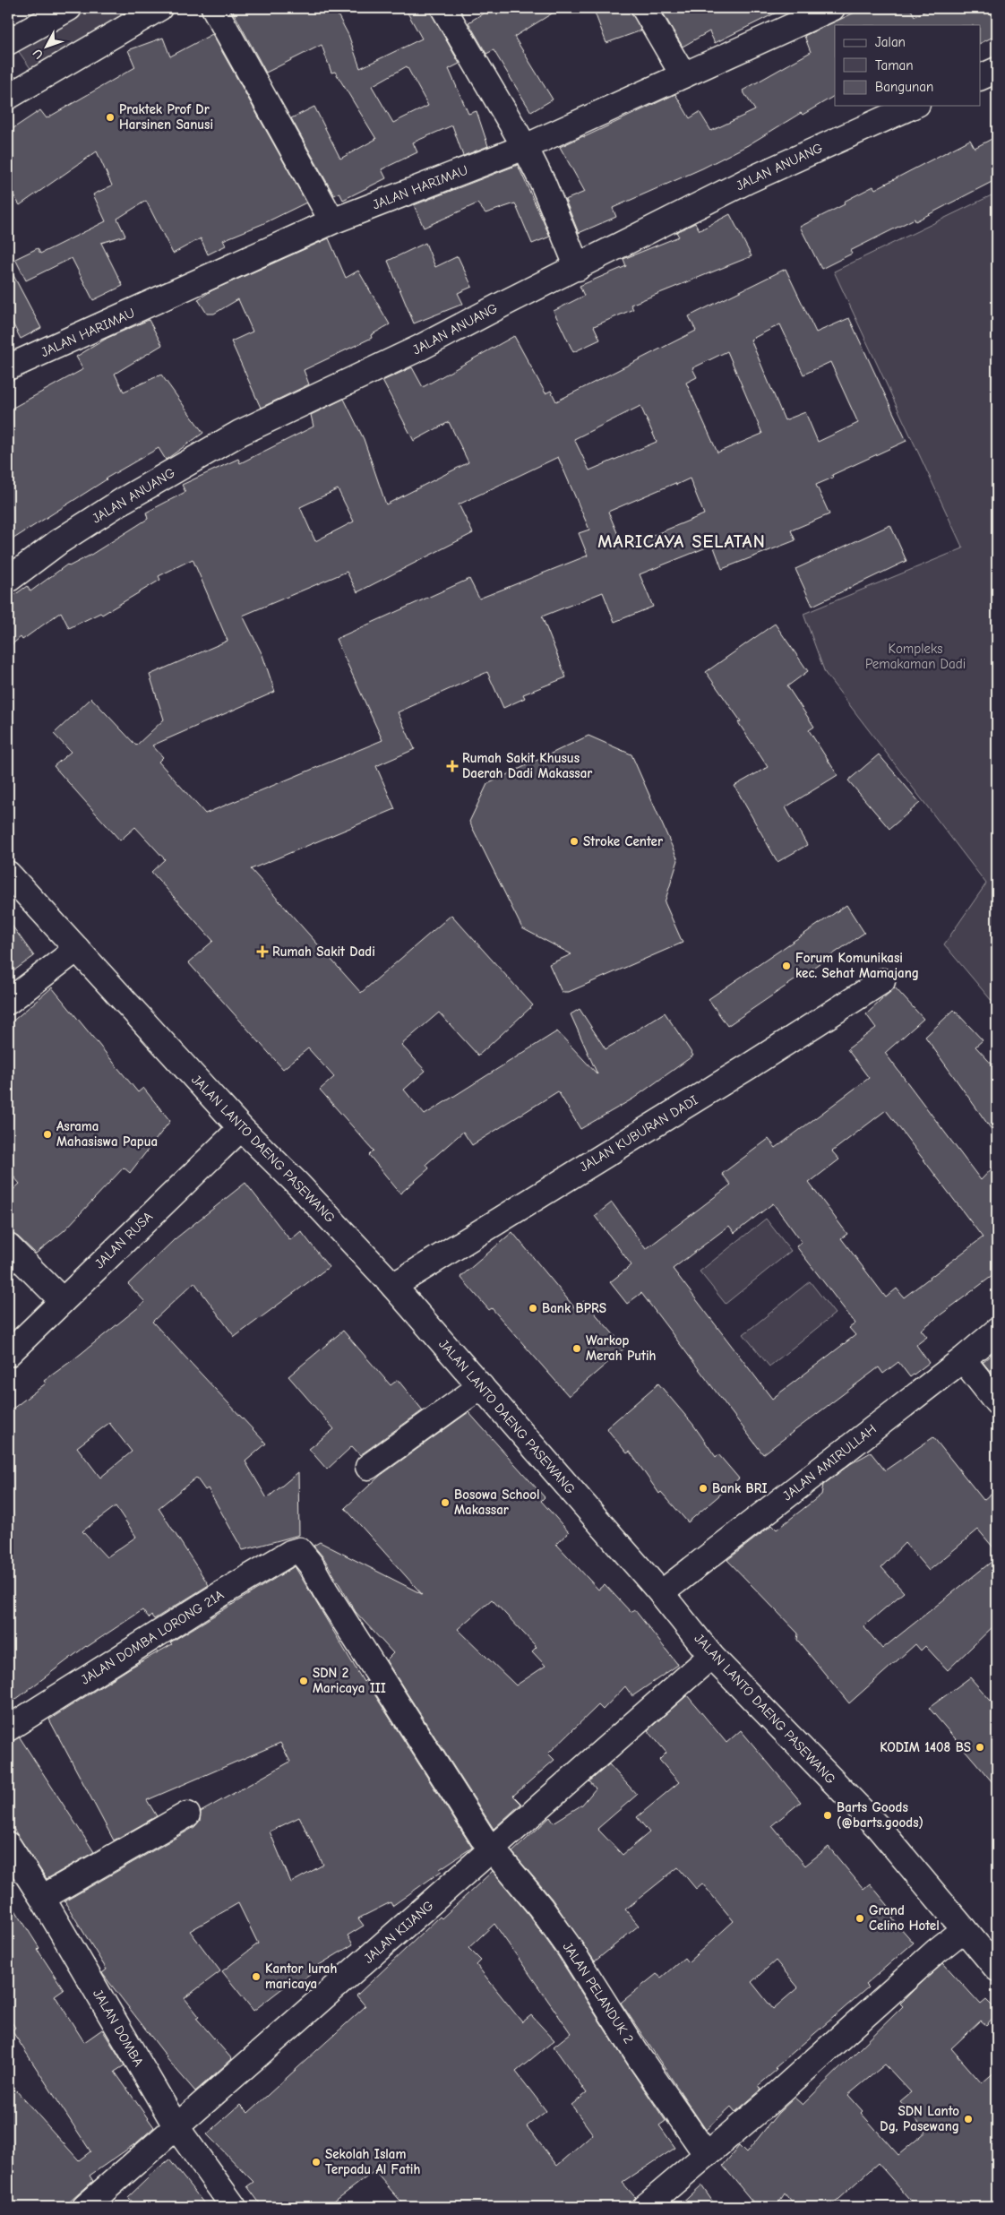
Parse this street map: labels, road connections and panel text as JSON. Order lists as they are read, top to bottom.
{
  "streets": {
    "street": [
      "JALAN ANUANG",
      "JALAN HARIMAU",
      "JALAN KUBURAN DADI",
      "JALAN LANTO DAENG PASEWANG",
      "JALAN RUSA",
      "JALAN AMIRULLAH",
      "JALAN DOMBA LORONG 21A",
      "JALAN KIJANG",
      "JALAN PELANDUK 2",
      "JALAN DOMBA"
    ]
  },
  "crossings": [
    ["JALAN KUBURAN DADI", "JALAN LANTO DAENG PASEWANG"],
    ["JALAN LANTO DAENG PASEWANG", "JALAN RUSA"],
    ["JALAN LANTO DAENG PASEWANG", "JALAN AMIRULLAH"],
    ["JALAN LANTO DAENG PASEWANG", "JALAN KIJANG"],
    ["JALAN DOMBA LORONG 21A", "JALAN PELANDUK 2"],
    ["JALAN KIJANG", "JALAN PELANDUK 2"],
    ["JALAN KIJANG", "JALAN DOMBA"]
  ],
  "districts": ["MARICAYA SELATAN"],
  "parks": ["Kompleks Pemakaman Dadi"],
  "places": {
    "other": [
      "Praktek Prof Dr Harsinen Sanusi",
      "Stroke Center",
      "Forum Komunikasi kec. Sehat Mamajang",
      "Asrama Mahasiswa Papua",
      "Bank BPRS",
      "Warkop Merah Putih",
      "Bank BRI",
      "Bosowa School Makassar",
      "SDN 2 Maricaya III",
      "KODIM 1408 BS",
      "Barts Goods (@barts.goods)",
      "Grand Celino Hotel",
      "Kantor lurah maricaya",
      "SDN Lanto Dg, Pasewang",
      "Sekolah Islam Terpadu Al Fatih"
    ],
    "health": ["Rumah Sakit Khusus Daerah Dadi Makassar", "Rumah Sakit Dadi"]
  },
  "legend": ["Jalan", "Taman", "Bangunan"],
  "north": "bottom left"
}
